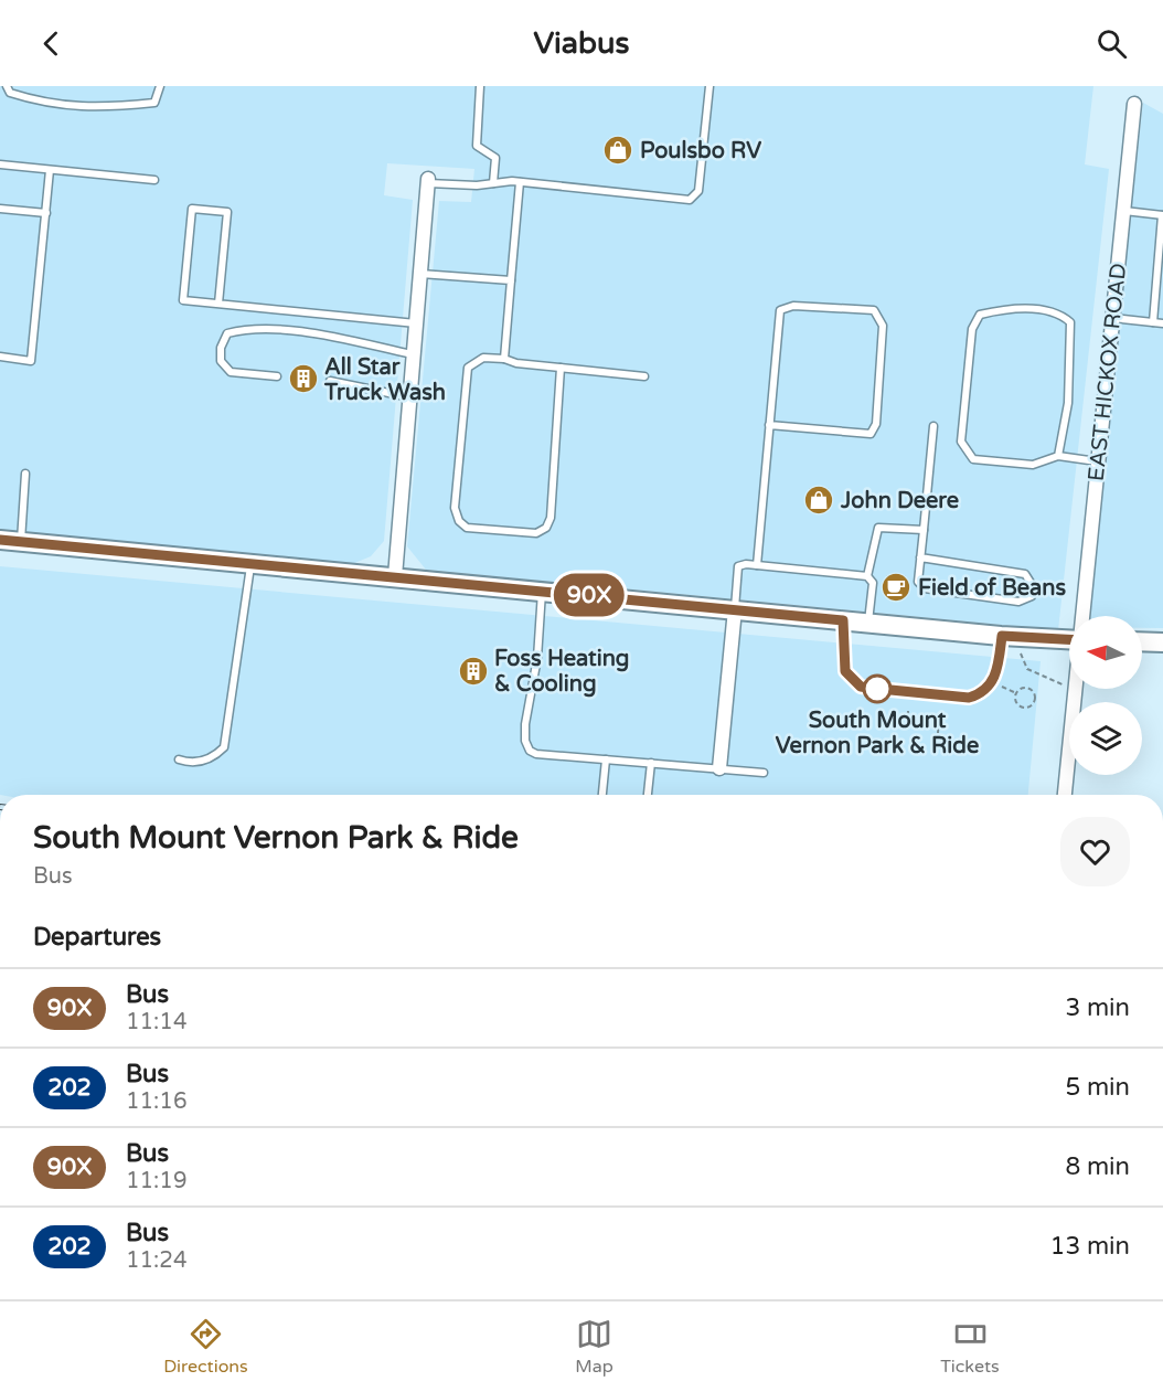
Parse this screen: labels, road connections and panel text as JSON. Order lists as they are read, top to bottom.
{
  "streets": {
    "street": ["EAST HICKOX ROAD"]
  },
  "places": {
    "shop": ["Poulsbo RV", "John Deere"],
    "building": ["All Star Truck Wash", "Foss Heating & Cooling"],
    "cafe": ["Field of Beans"],
    "other": ["South Mount Vernon Park & Ride"]
  },
  "lines": ["bus line 90X"],
  "north": "left",
  "page": {
    "header": "Viabus",
    "on_map": "90X",
    "heading": [
      ["South Mount Vernon Park & Ride", "Bus"],
      "Departures"
    ],
    "list": [
      {
        "mark": "90X",
        "name": "Bus",
        "note": "11:14",
        "value": "3 min"
      },
      {
        "mark": "202",
        "name": "Bus",
        "note": "11:16",
        "value": "5 min"
      },
      {
        "mark": "90X",
        "name": "Bus",
        "note": "11:19",
        "value": "8 min"
      },
      {
        "mark": "202",
        "name": "Bus",
        "note": "11:24",
        "value": "13 min"
      }
    ],
    "tabs": ["Directions", "Map", "Tickets"]
  }
}
